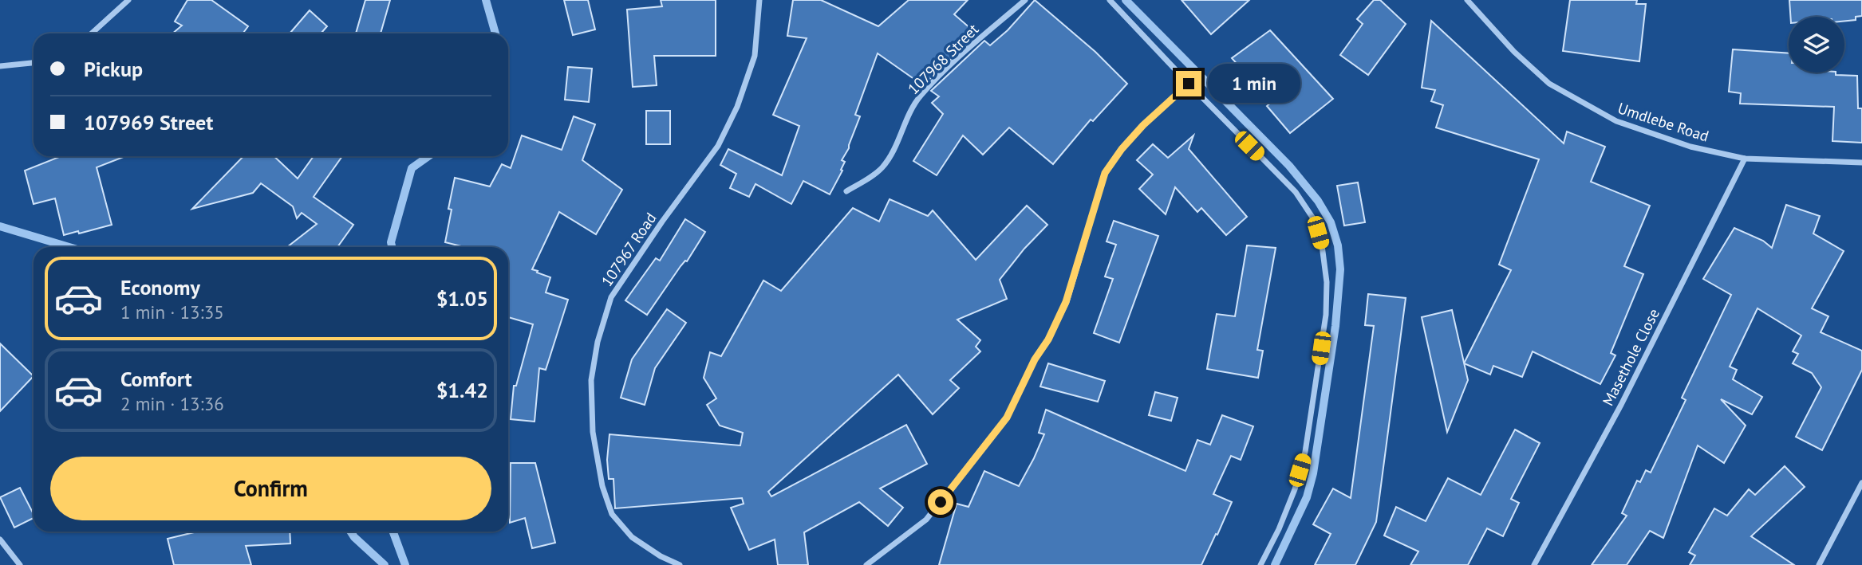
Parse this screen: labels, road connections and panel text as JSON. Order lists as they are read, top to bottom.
{
  "streets": {
    "street": [
      "107968 Street",
      "Umdlebe Road",
      "107967 Road",
      "Masethole Close"
    ]
  },
  "crossings": [
    ["Umdlebe Road", "Masethole Close"]
  ],
  "page": {
    "banner": ["Pickup", "107969 Street"],
    "bubble": "1 min",
    "list": [
      {
        "name": "Economy",
        "note": "1 min · 13:35",
        "value": "$1.05"
      },
      {
        "name": "Comfort",
        "note": "2 min · 13:36",
        "value": "$1.42"
      }
    ],
    "buttons": "Confirm"
  }
}
